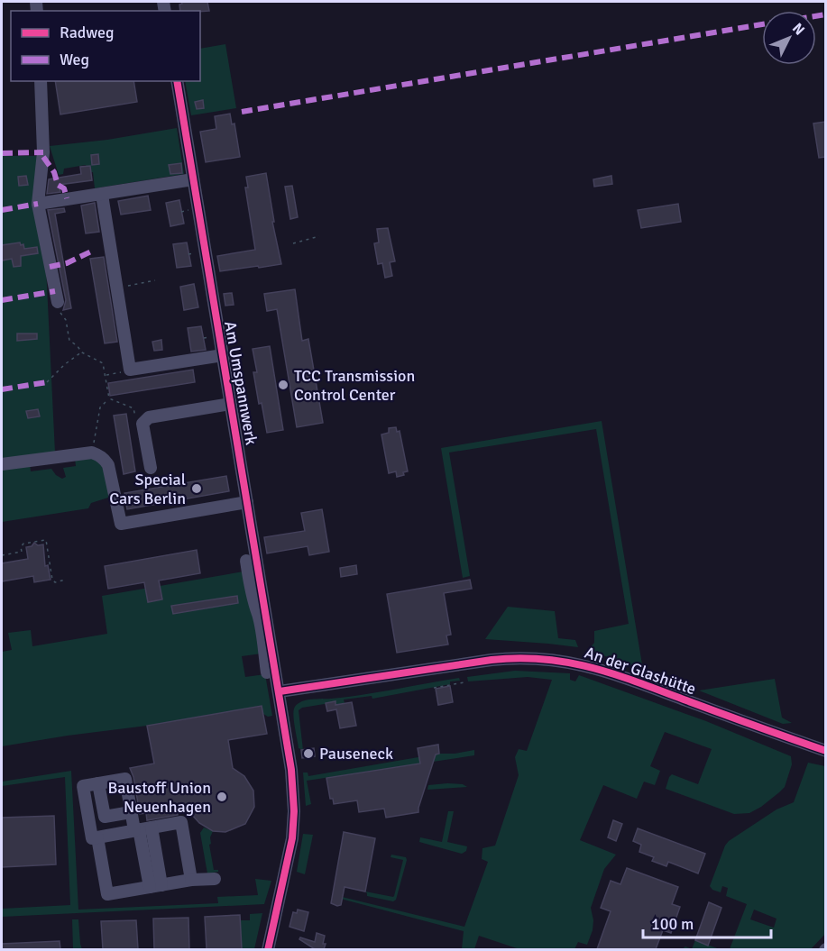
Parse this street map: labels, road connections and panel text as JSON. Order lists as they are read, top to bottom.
{
  "streets": {
    "street": ["Am Umspannwerk", "An der Glashütte"]
  },
  "crossings": [
    ["Am Umspannwerk", "An der Glashütte"]
  ],
  "places": [
    "TCC Transmission Control Center",
    "Special Cars Berlin",
    "Pauseneck",
    "Baustoff Union Neuenhagen"
  ],
  "legend": ["Radweg", "Weg"],
  "scale_bar": "100 m",
  "north": "top right"
}
